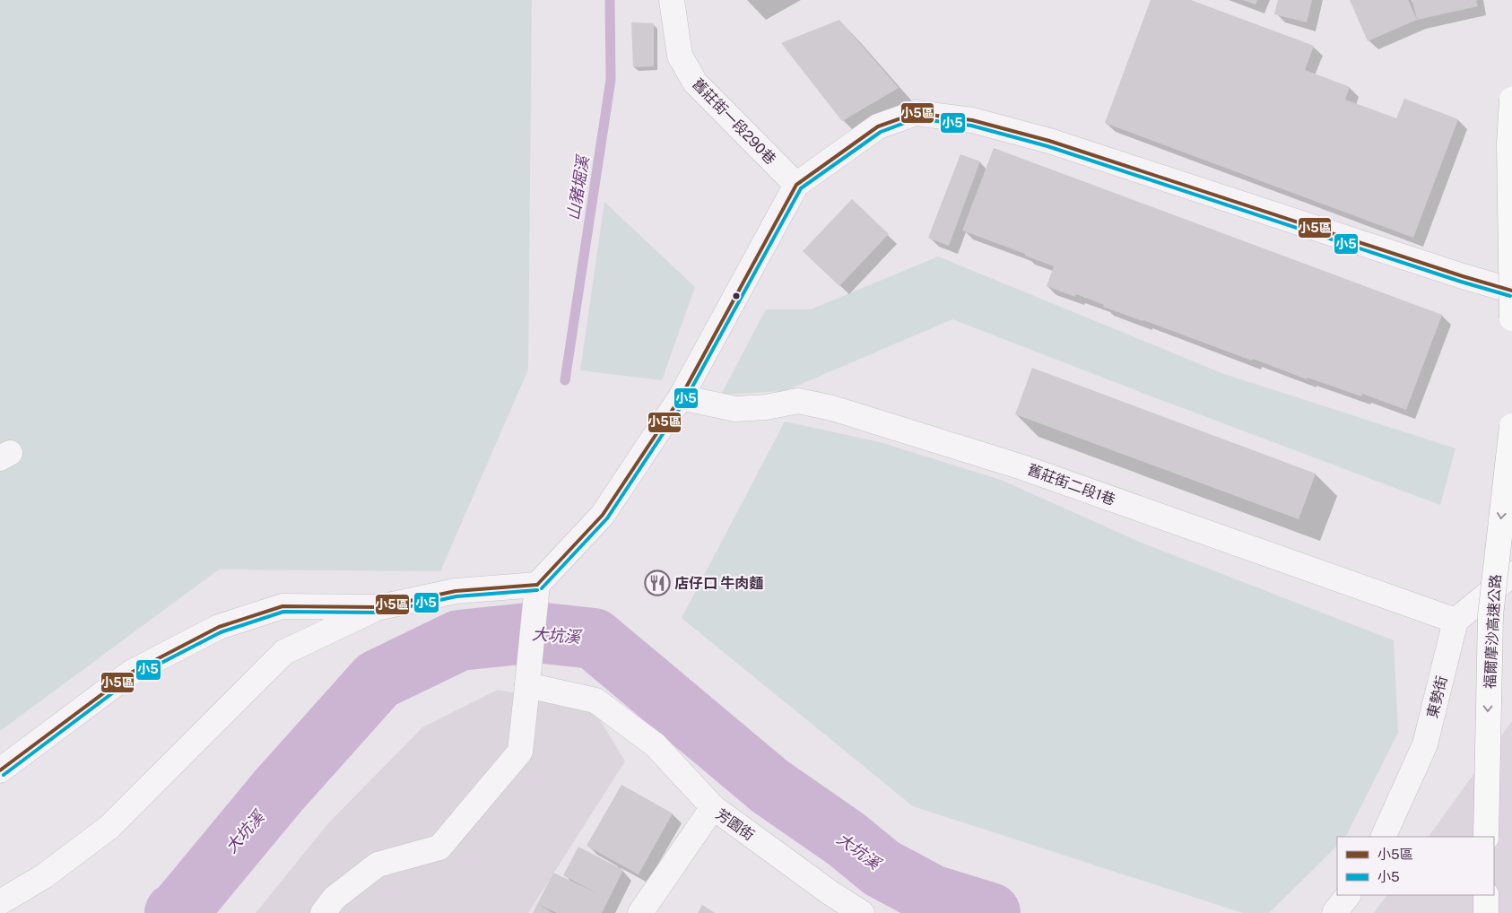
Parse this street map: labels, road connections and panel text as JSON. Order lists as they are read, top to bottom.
{
  "streets": {
    "highway": ["福爾摩沙高速公路"],
    "street": [
      "舊莊街一段290巷",
      "舊莊街二段1巷",
      "東勢街",
      "芳園街"
    ]
  },
  "crossings": [
    ["舊莊街二段1巷", "東勢街"]
  ],
  "one_way": ["福爾摩沙高速公路"],
  "water": ["山豬堀溪", "大坑溪"],
  "places": {
    "restaurant": ["店仔口 牛肉麵"]
  },
  "lines": ["transit line 小5區", "transit line 小5"],
  "legend": ["小5區", "小5"]
}
